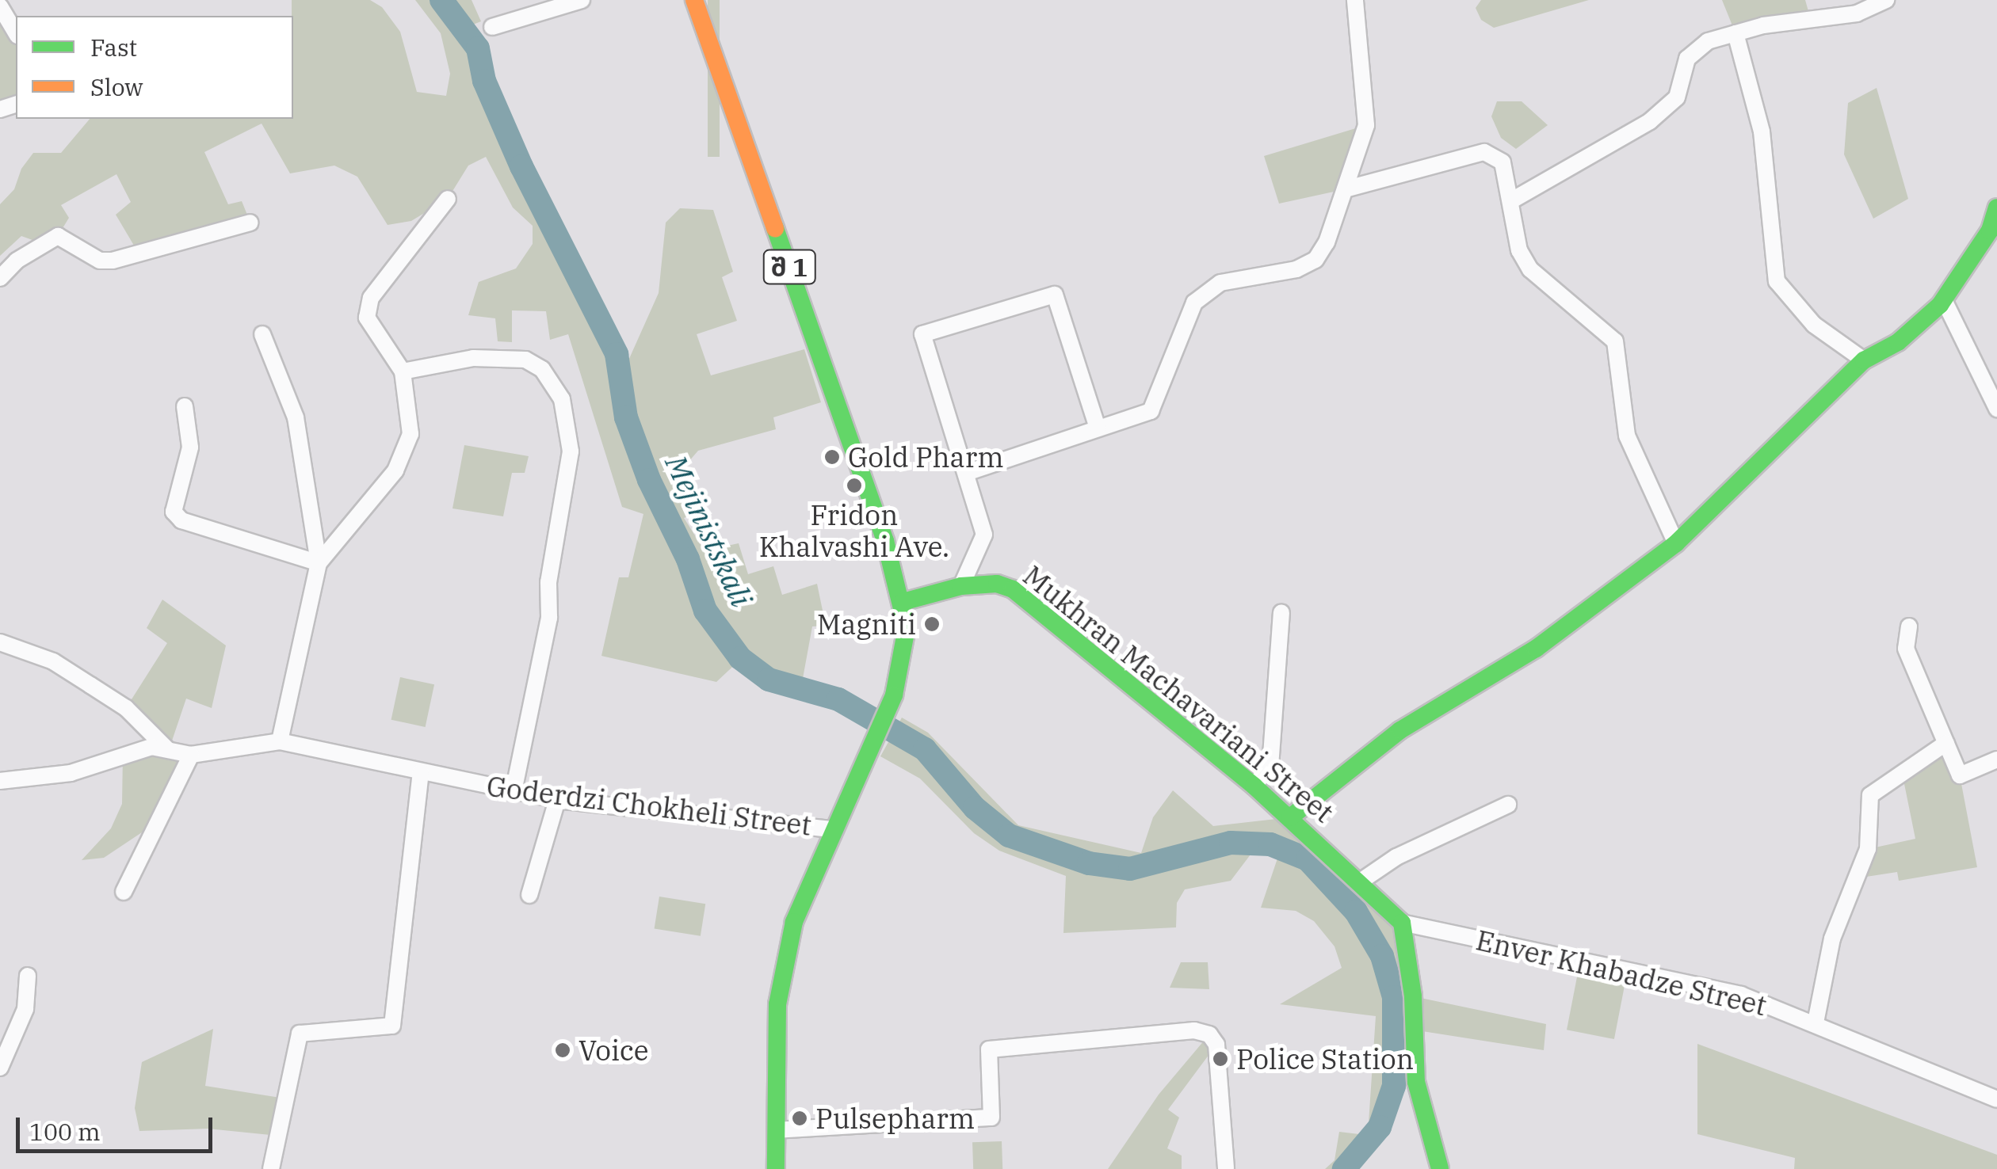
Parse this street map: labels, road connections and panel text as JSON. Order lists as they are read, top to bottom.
{
  "streets": {
    "main road": ["შ 1", "Mukhran Machavariani Street"],
    "street": ["Goderdzi Chokheli Street", "Enver Khabadze Street"]
  },
  "crossings": [
    ["შ 1", "Mukhran Machavariani Street"],
    ["შ 1", "Goderdzi Chokheli Street"],
    ["Mukhran Machavariani Street", "Enver Khabadze Street"]
  ],
  "water": ["Mejinistskali"],
  "places": [
    "Gold Pharm",
    "Fridon Khalvashi Ave.",
    "Magniti",
    "Voice",
    "Police Station",
    "Pulsepharm"
  ],
  "legend": ["Fast", "Slow"],
  "scale_bar": "100 m"
}
